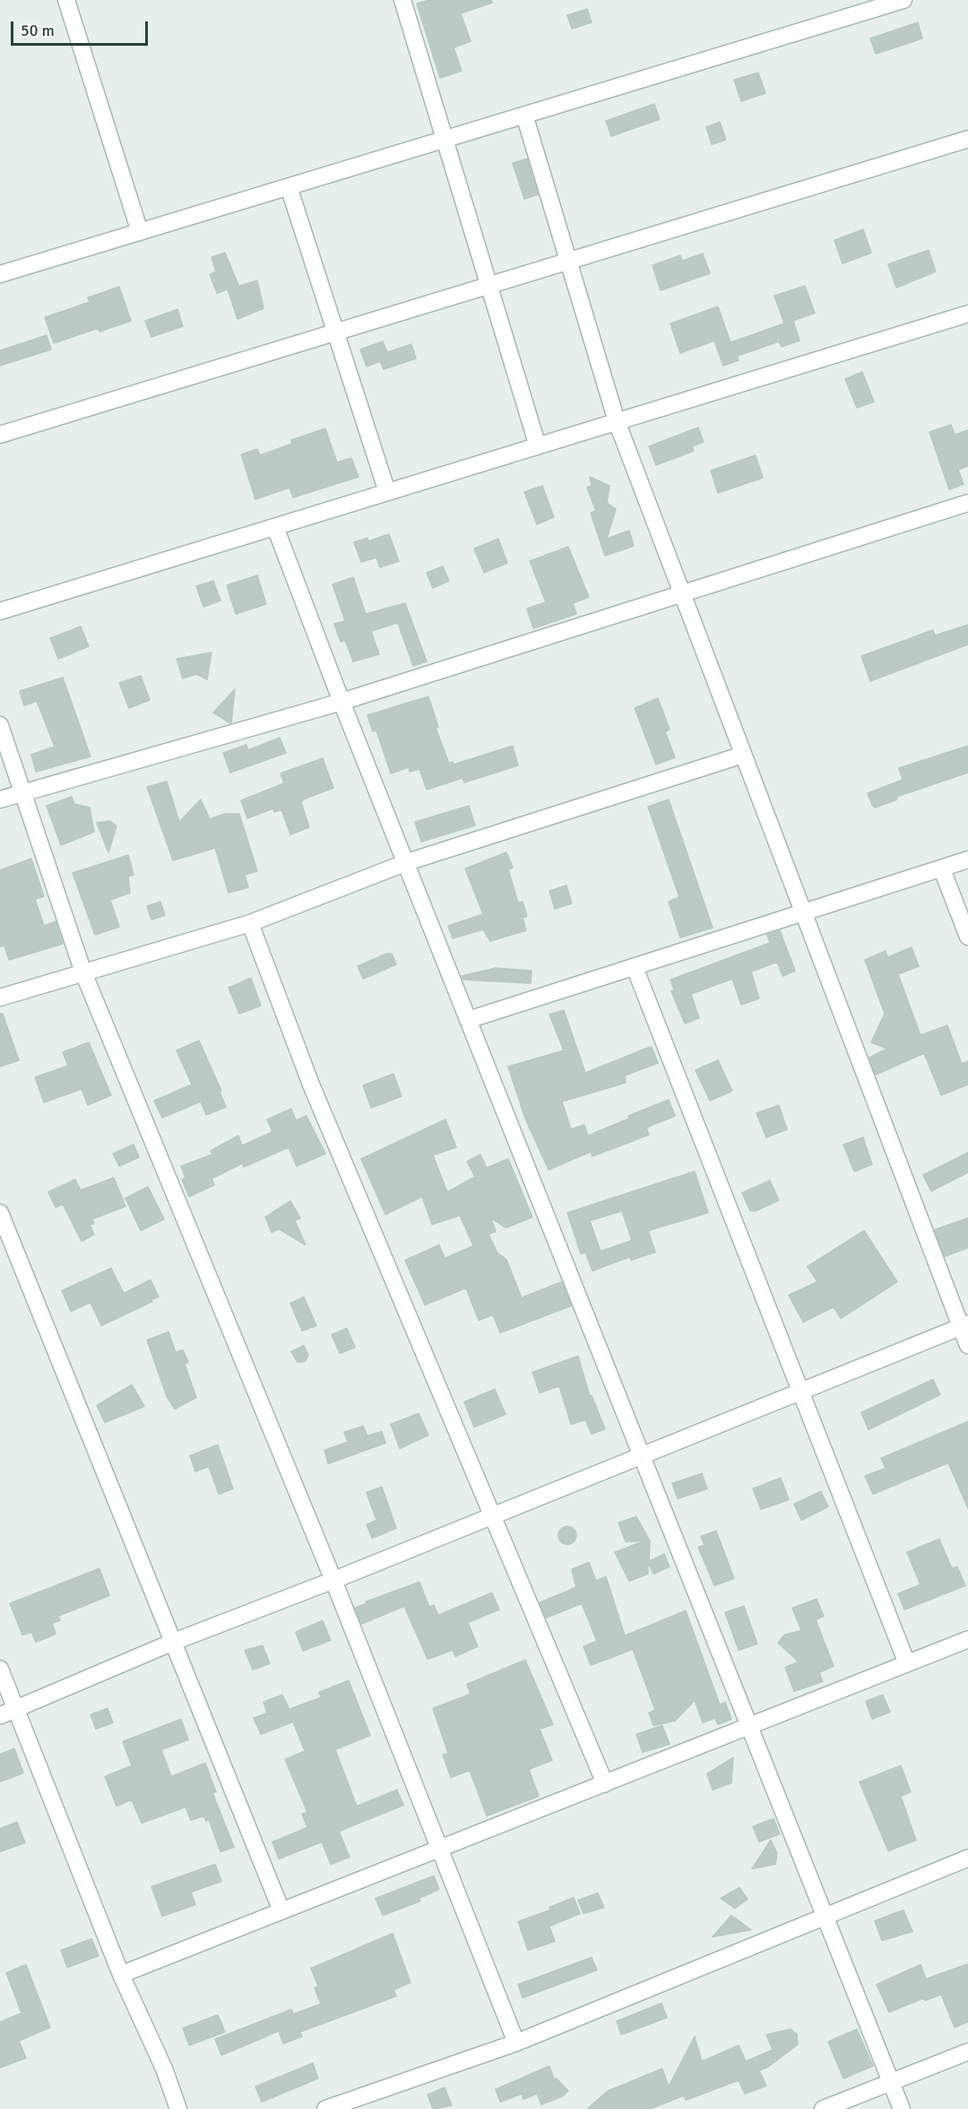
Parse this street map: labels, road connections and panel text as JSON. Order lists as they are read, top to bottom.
{
  "scale_bar": "50 m"
}
